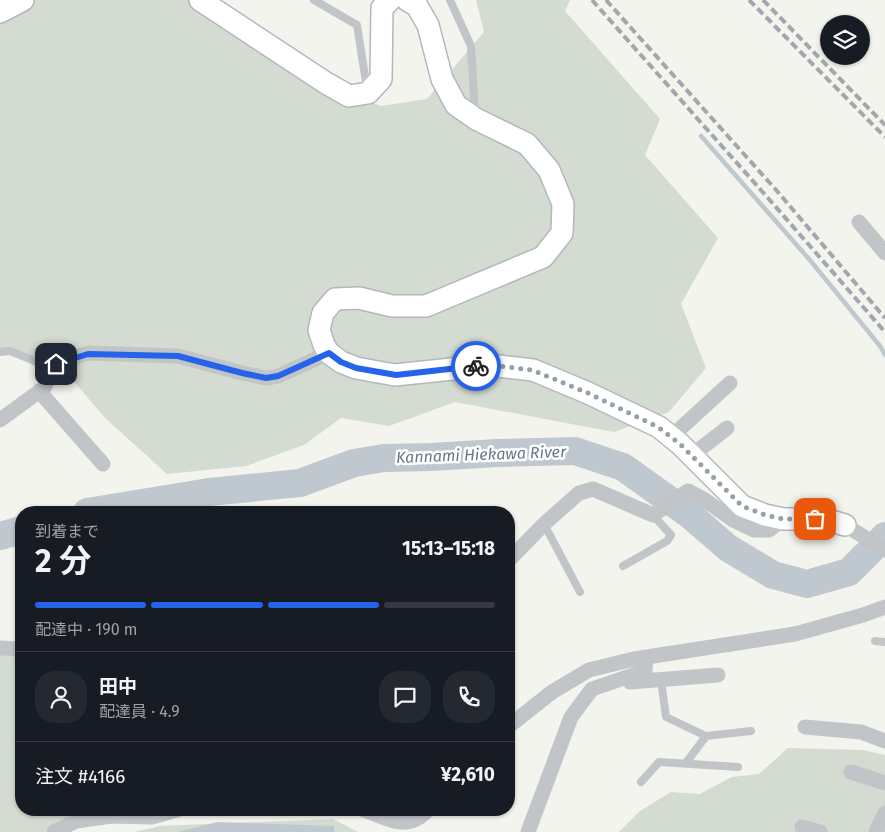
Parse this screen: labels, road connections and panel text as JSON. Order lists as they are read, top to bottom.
{
  "water": ["Kannami Hiekawa River"],
  "page": {
    "heading": ["2 分", "到着まで", "15:13–15:18"],
    "panel": [
      "田中",
      "配達員 · 4.9",
      "注文 #4166",
      "¥2,610"
    ],
    "bar": "配達中 · 190 m"
  }
}
